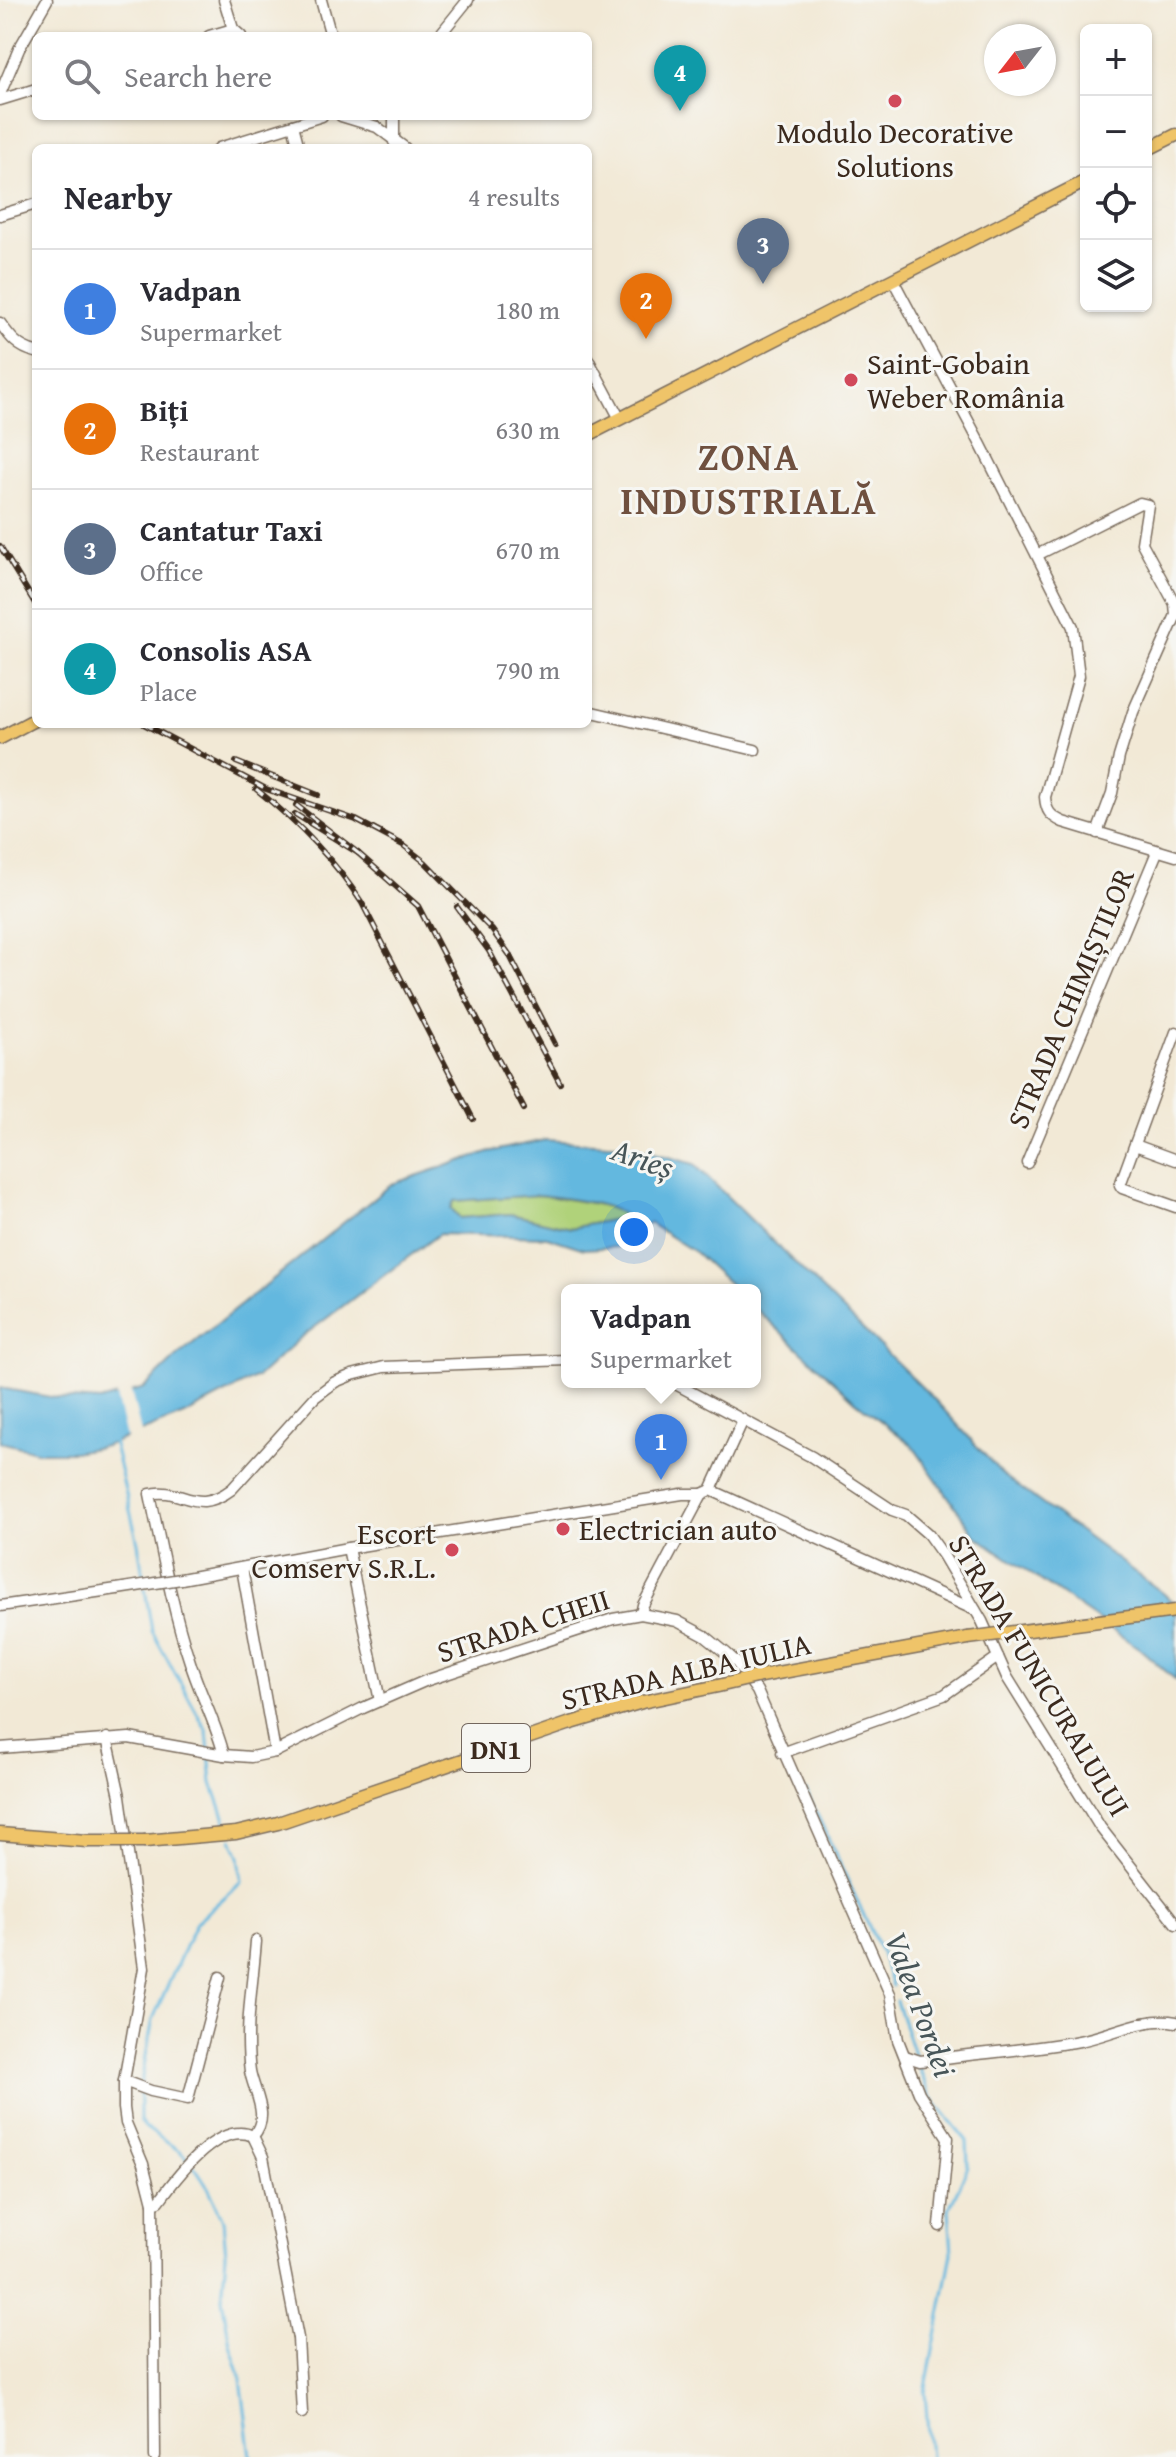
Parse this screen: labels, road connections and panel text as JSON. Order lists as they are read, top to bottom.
{
  "streets": {
    "main road": ["STRADA ALBA IULIA", "DN1"],
    "street": ["STRADA CHIMIȘTILOR", "STRADA CHEII", "STRADA FUNICURALULUI"]
  },
  "districts": ["ZONA INDUSTRIALĂ"],
  "water": ["Arieș", "Valea Pordei"],
  "places": [
    "Modulo Decorative Solutions",
    "Saint-Gobain Weber România",
    "Electrician auto",
    "Escort Comserv S.R.L."
  ],
  "north": "bottom left",
  "page": {
    "map_buttons": ["+", "−"],
    "search": "Search here",
    "pins": [
      "4",
      "3",
      "2",
      "1"
    ],
    "heading": ["Nearby", "4 results"],
    "list": [
      {
        "mark": "1",
        "name": "Vadpan",
        "note": "Supermarket",
        "value": "180 m"
      },
      {
        "mark": "2",
        "name": "Biți",
        "note": "Restaurant",
        "value": "630 m"
      },
      {
        "mark": "3",
        "name": "Cantatur Taxi",
        "note": "Office",
        "value": "670 m"
      },
      {
        "mark": "4",
        "name": "Consolis ASA",
        "note": "Place",
        "value": "790 m"
      }
    ],
    "popup": ["Vadpan", "Supermarket"]
  }
}
